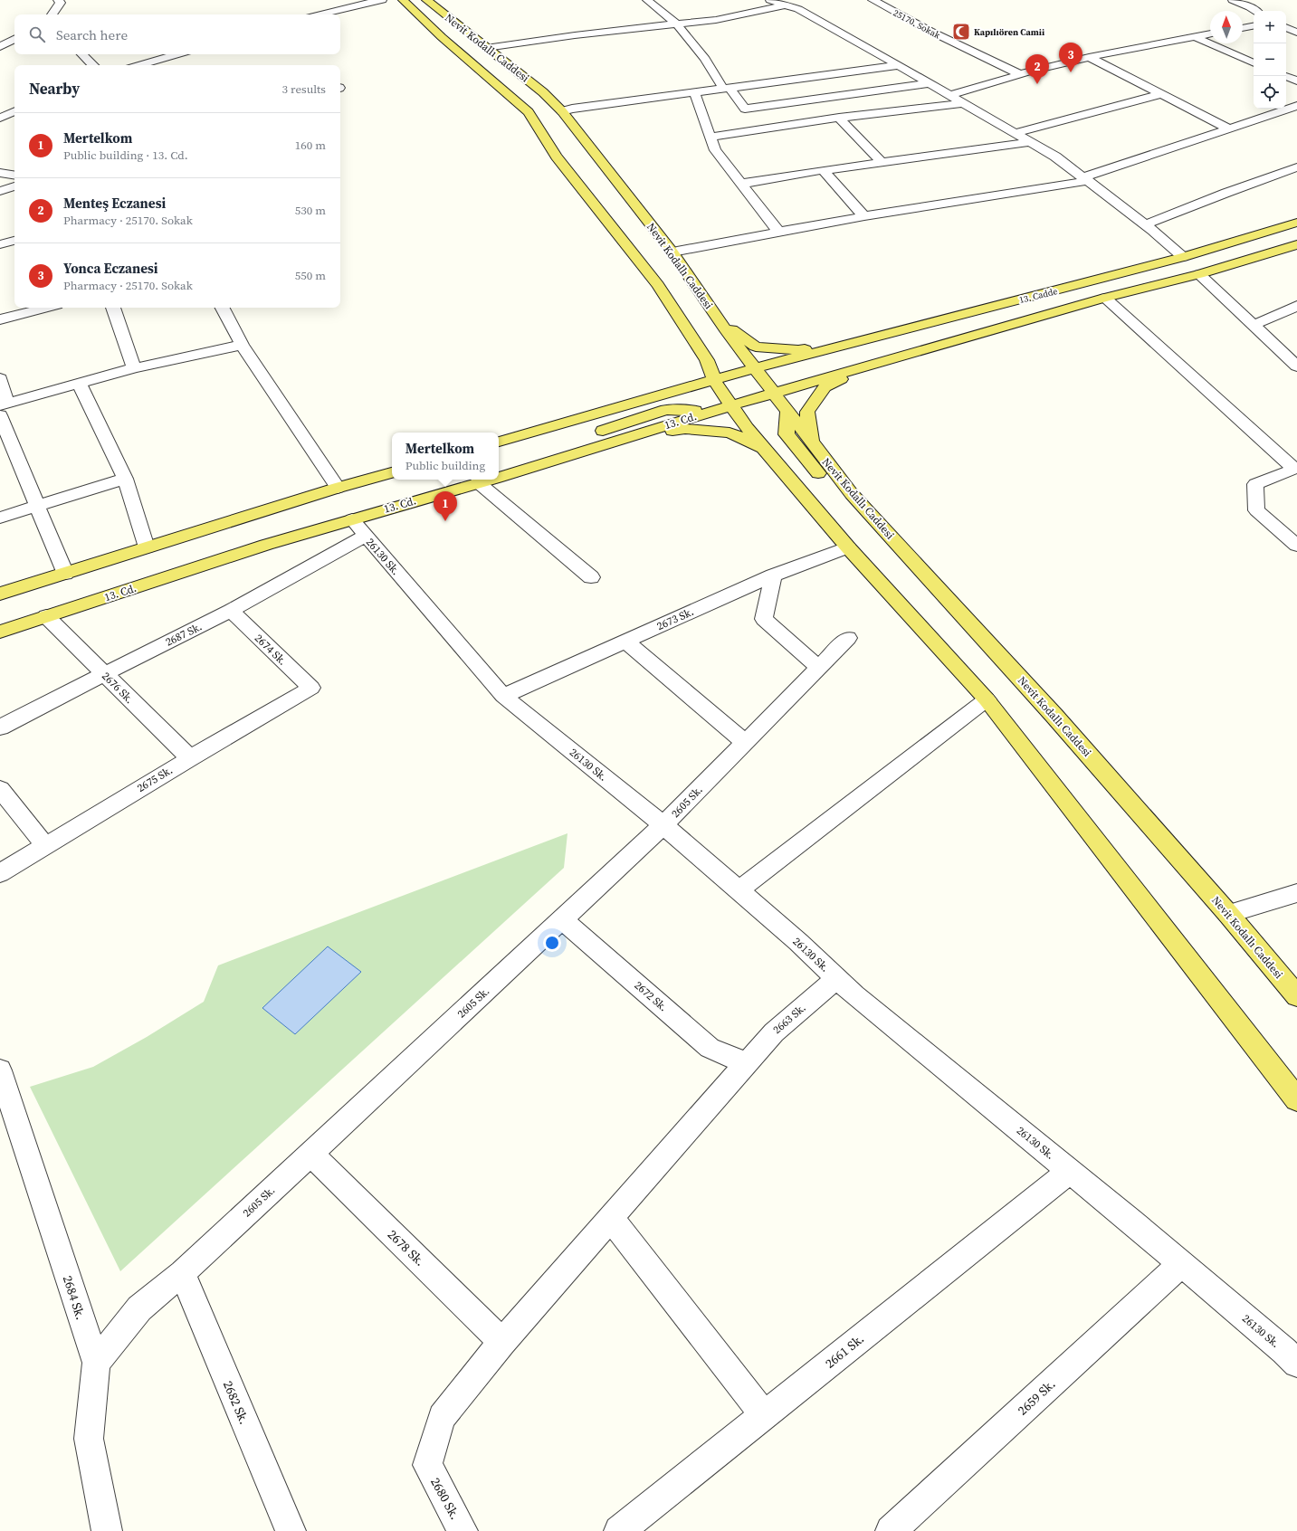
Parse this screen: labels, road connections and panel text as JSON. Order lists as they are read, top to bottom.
{
  "streets": {
    "main road": ["Nevit Kodallı Caddesi", "13. Cadde", "13. Cd."],
    "street": [
      "25170. Sokak",
      "26130 Sk.",
      "2673 Sk.",
      "2687 Sk.",
      "2674 Sk.",
      "2676 Sk.",
      "2675 Sk.",
      "2605 Sk.",
      "2672 Sk.",
      "2663 Sk.",
      "2678 Sk.",
      "2684 Sk.",
      "2661 Sk.",
      "2659 Sk.",
      "2682 Sk.",
      "2680 Sk."
    ]
  },
  "crossings": [
    ["Nevit Kodallı Caddesi", "13. Cd."],
    ["Nevit Kodallı Caddesi", "2673 Sk."],
    ["13. Cadde", "13. Cd."],
    ["13. Cd.", "26130 Sk."],
    ["13. Cd.", "2676 Sk."],
    ["26130 Sk.", "2673 Sk."],
    ["26130 Sk.", "2687 Sk."],
    ["26130 Sk.", "2605 Sk."],
    ["26130 Sk.", "2663 Sk."],
    ["26130 Sk.", "2661 Sk."],
    ["26130 Sk.", "2659 Sk."],
    ["2687 Sk.", "2674 Sk."],
    ["2687 Sk.", "2676 Sk."],
    ["2674 Sk.", "2675 Sk."],
    ["2676 Sk.", "2675 Sk."],
    ["2605 Sk.", "2672 Sk."],
    ["2605 Sk.", "2678 Sk."],
    ["2605 Sk.", "2684 Sk."],
    ["2605 Sk.", "2682 Sk."],
    ["2672 Sk.", "2663 Sk."],
    ["2663 Sk.", "2678 Sk."],
    ["2663 Sk.", "2680 Sk."]
  ],
  "places": {
    "mosque": ["Kapılıören Camii"]
  },
  "north": "top",
  "page": {
    "map_buttons": ["+", "−"],
    "search": "Search here",
    "pins": ["3", "2", "1"],
    "heading": ["Nearby", "3 results"],
    "list": [
      {
        "mark": "1",
        "name": "Mertelkom",
        "note": "Public building · 13. Cd.",
        "value": "160 m"
      },
      {
        "mark": "2",
        "name": "Menteş Eczanesi",
        "note": "Pharmacy · 25170. Sokak",
        "value": "530 m"
      },
      {
        "mark": "3",
        "name": "Yonca Eczanesi",
        "note": "Pharmacy · 25170. Sokak",
        "value": "550 m"
      }
    ],
    "popup": ["Mertelkom", "Public building"]
  }
}
